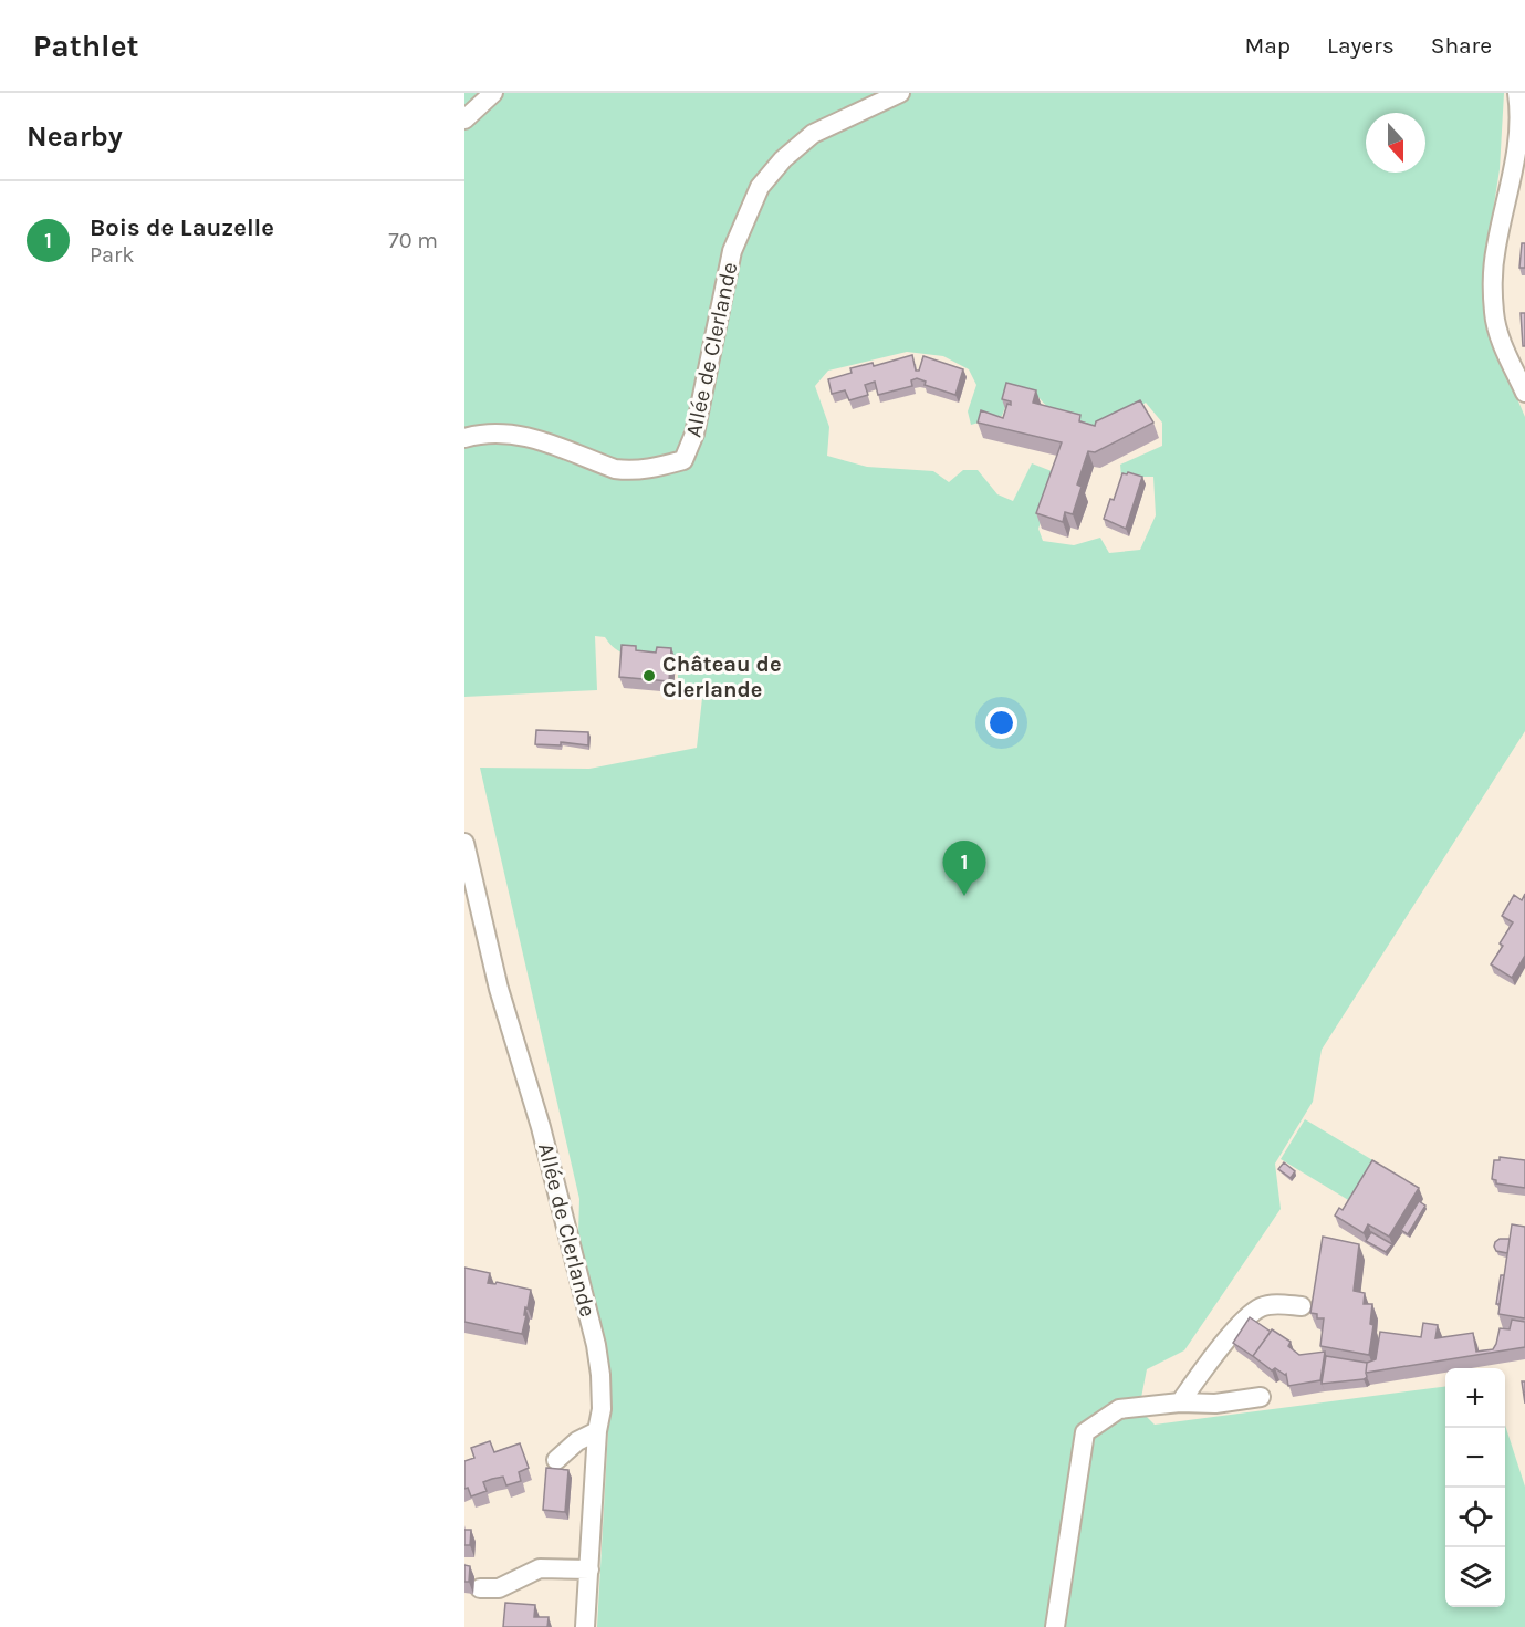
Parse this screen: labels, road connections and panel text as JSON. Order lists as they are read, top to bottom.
{
  "streets": {
    "street": ["Allée de Clerlande"]
  },
  "places": ["Château de Clerlande"],
  "north": "bottom",
  "page": {
    "header": "Pathlet",
    "nav": ["Map", "Layers", "Share"],
    "heading": "Nearby",
    "list": [
      {
        "mark": "1",
        "name": "Bois de Lauzelle",
        "note": "Park",
        "value": "70 m"
      }
    ],
    "pins": "1",
    "map_buttons": ["+", "−"]
  }
}
